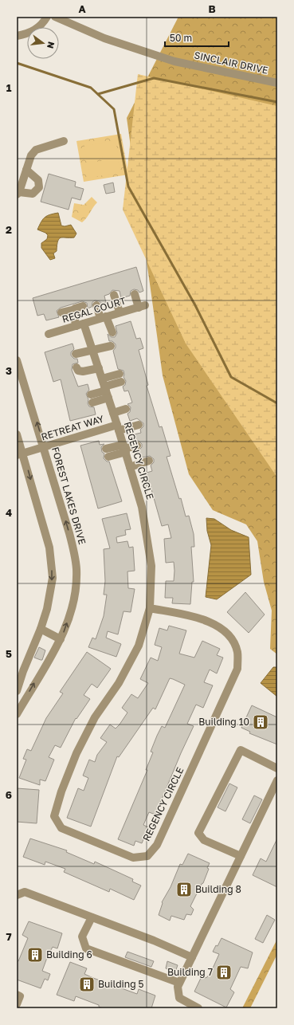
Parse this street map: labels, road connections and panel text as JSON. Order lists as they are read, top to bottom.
{
  "streets": {
    "street": [
      "SINCLAIR DRIVE",
      "REGAL COURT",
      "RETREAT WAY",
      "REGENCY CIRCLE",
      "FOREST LAKES DRIVE"
    ]
  },
  "crossings": [
    ["REGAL COURT", "REGENCY CIRCLE"],
    ["RETREAT WAY", "REGENCY CIRCLE"],
    ["RETREAT WAY", "FOREST LAKES DRIVE"]
  ],
  "places": {
    "building": [
      "Building 10",
      "Building 8",
      "Building 6",
      "Building 7",
      "Building 5"
    ]
  },
  "scale_bar": "50 m",
  "north": "right",
  "grid": {
    "columns": ["A", "B"],
    "rows": [
      "1",
      "2",
      "3",
      "4",
      "5",
      "6",
      "7"
    ]
  }
}
